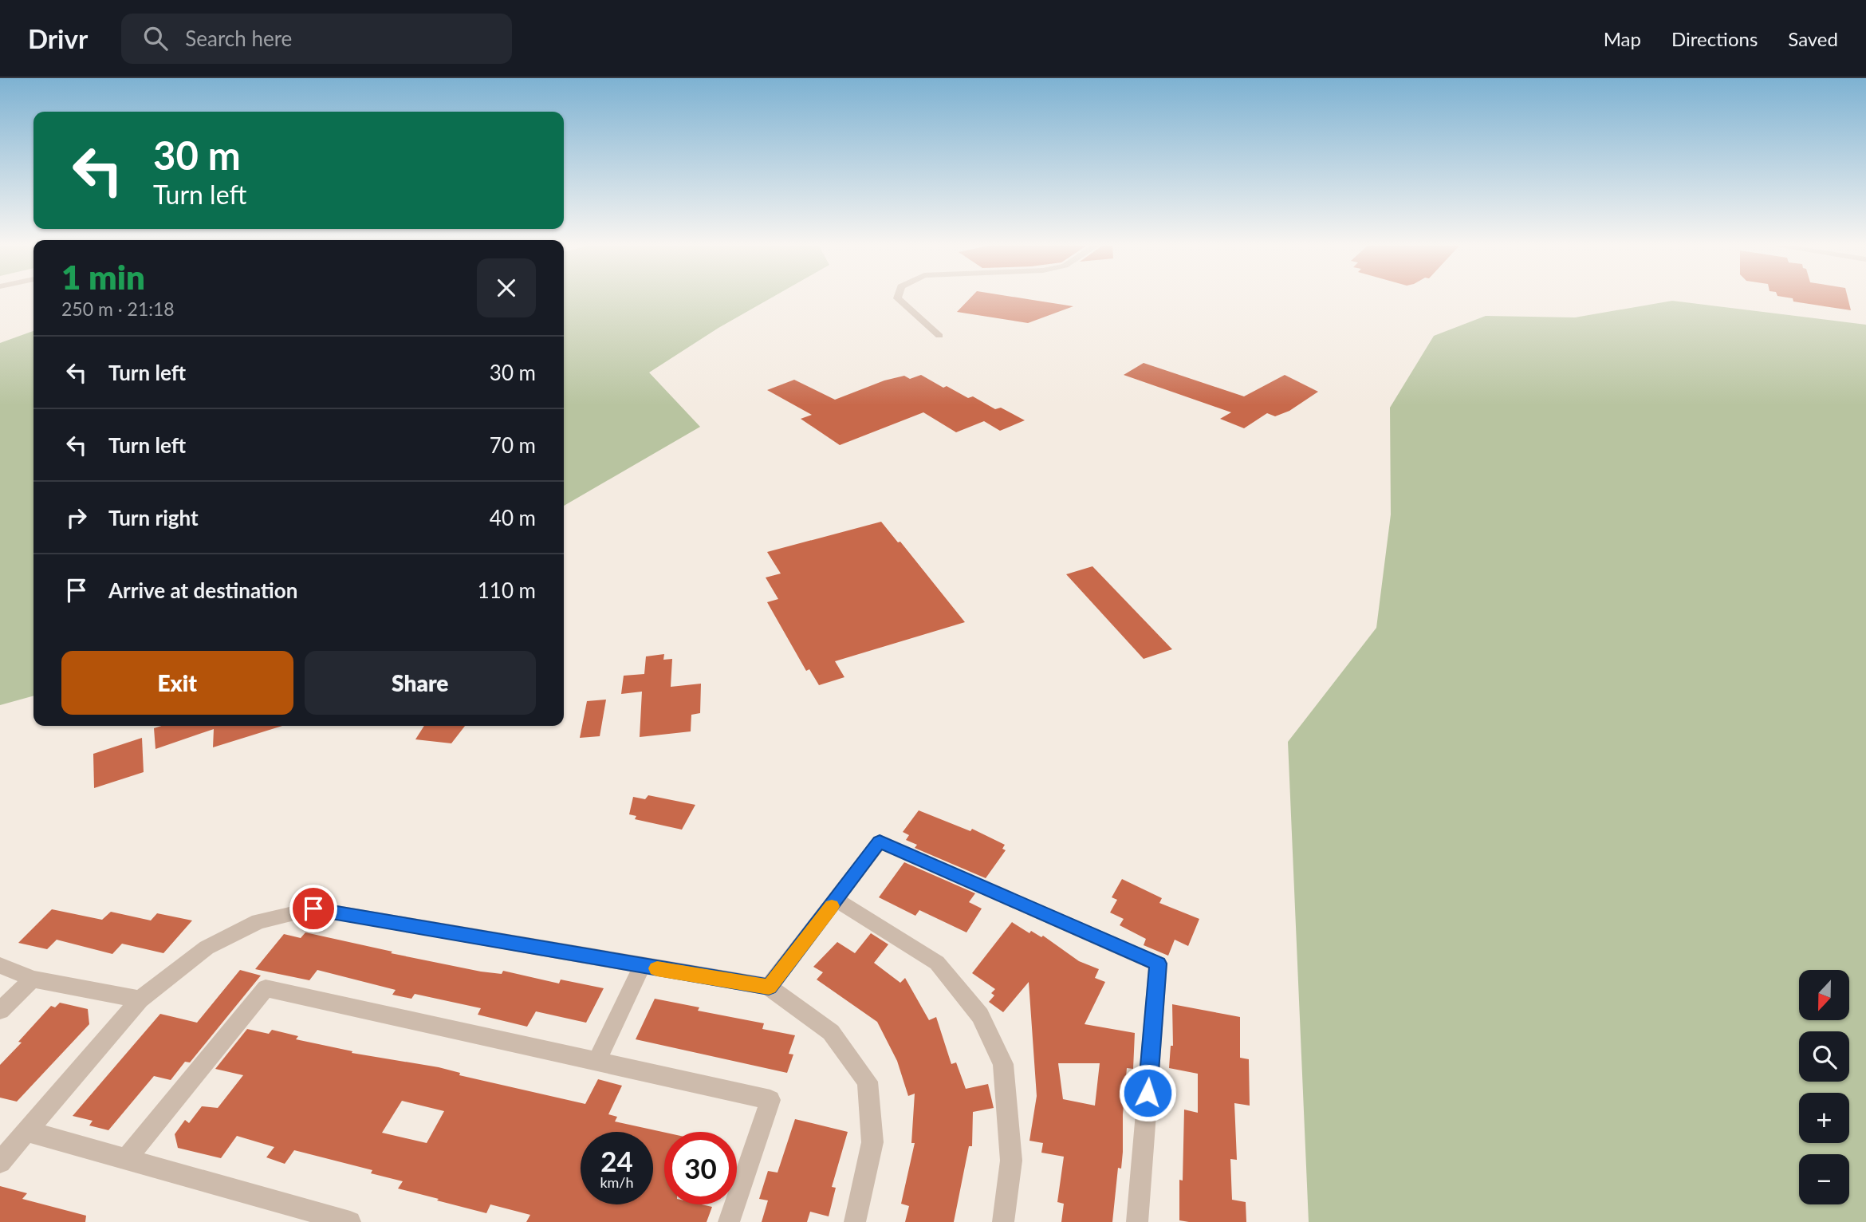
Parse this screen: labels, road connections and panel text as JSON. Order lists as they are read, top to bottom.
{
  "north": "bottom",
  "page": {
    "header": "Drivr",
    "search": "Search here",
    "nav": ["Map", "Directions", "Saved"],
    "turn": ["30 m", "Turn left"],
    "heading": ["1 min", "250 m · 21:18"],
    "list": [
      {
        "name": "Turn left",
        "value": "30 m"
      },
      {
        "name": "Turn left",
        "value": "70 m"
      },
      {
        "name": "Turn right",
        "value": "40 m"
      },
      {
        "name": "Arrive at destination",
        "value": "110 m"
      }
    ],
    "buttons": ["Exit", "Share"],
    "map_buttons": ["+", "−"],
    "speed": "24 km/h",
    "limit": "30"
  }
}
